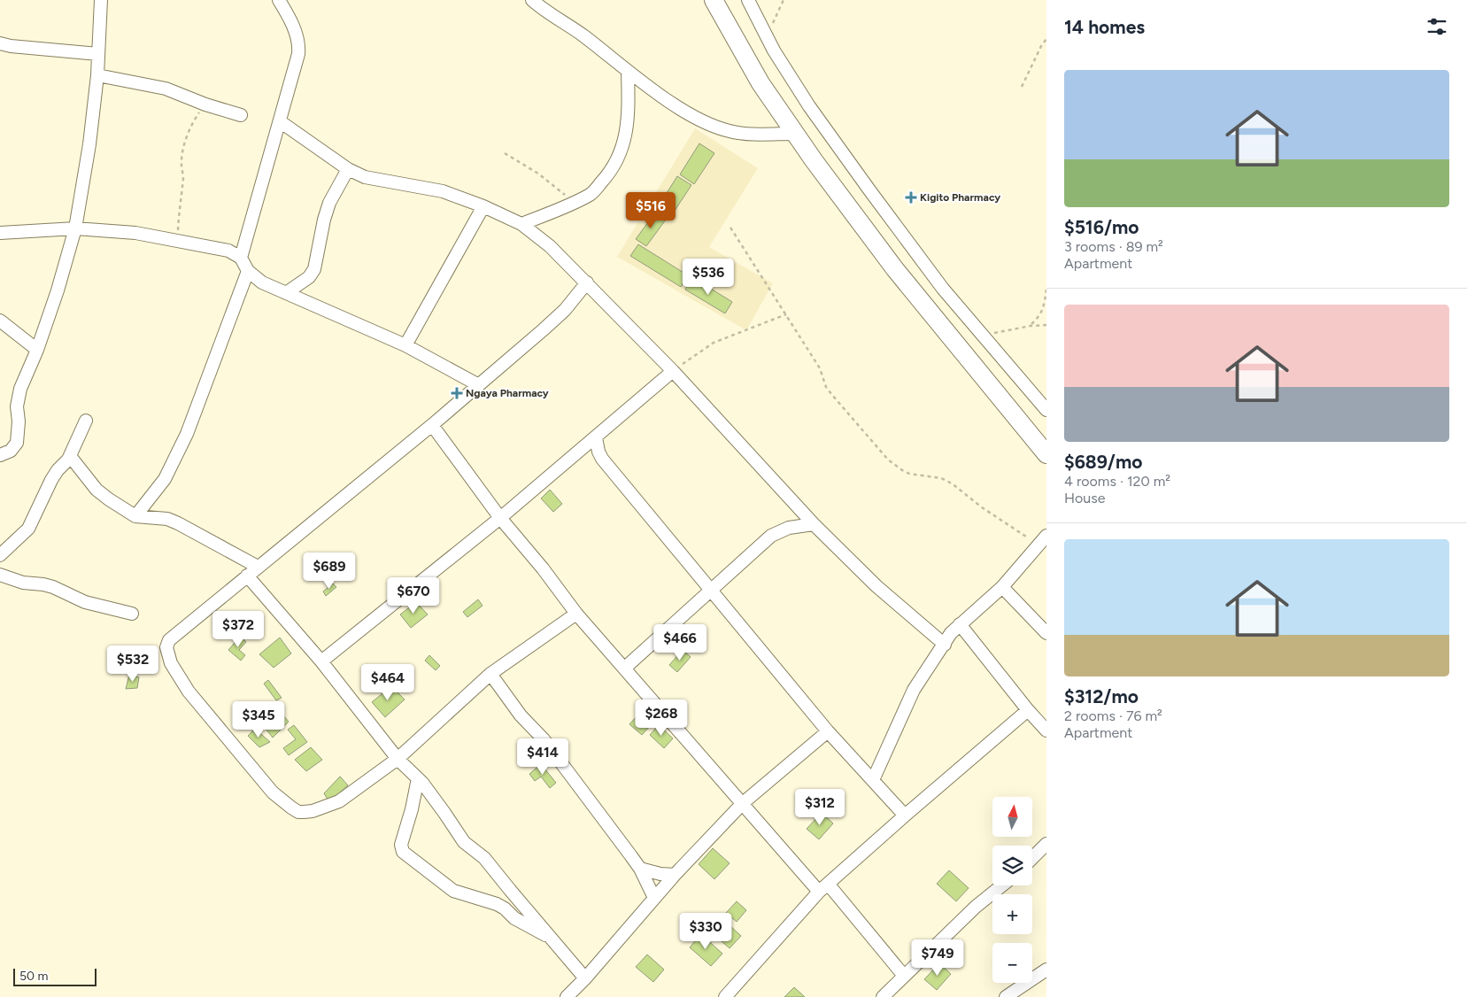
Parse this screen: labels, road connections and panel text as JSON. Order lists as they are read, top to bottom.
{
  "places": {
    "health": ["Kigito Pharmacy", "Ngaya Pharmacy"]
  },
  "scale_bar": "50 m",
  "north": "top",
  "page": {
    "heading": "14 homes",
    "list": [
      {
        "name": "$516/mo",
        "note": "3 rooms · 89 m² · Apartment"
      },
      {
        "name": "$689/mo",
        "note": "4 rooms · 120 m² · House"
      },
      {
        "name": "$312/mo",
        "note": "2 rooms · 76 m² · Apartment"
      }
    ],
    "price": [
      "$516",
      "$536",
      "$689",
      "$670",
      "$372",
      "$466",
      "$532",
      "$464",
      "$268",
      "$345",
      "$414",
      "$312",
      "$330",
      "$749"
    ],
    "map_buttons": ["+", "−"],
    "scale": "50 m"
  }
}
